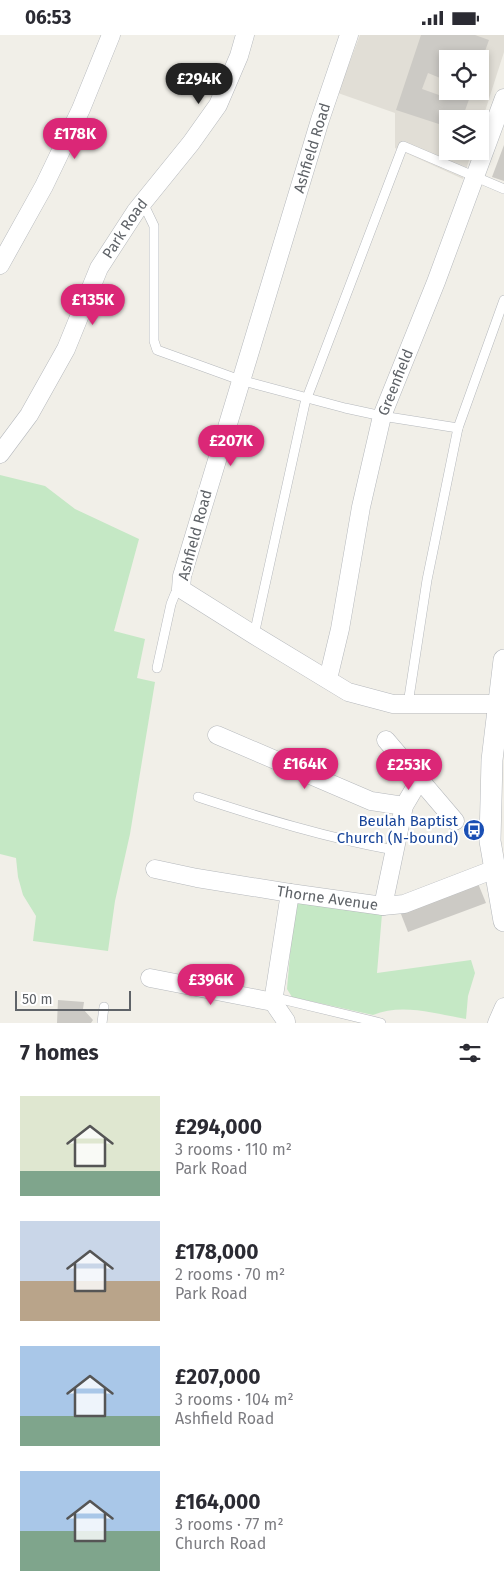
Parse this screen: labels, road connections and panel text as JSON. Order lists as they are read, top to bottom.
{
  "streets": {
    "street": [
      "Ashfield Road",
      "Park Road",
      "Greenfield",
      "Thorne Avenue"
    ]
  },
  "crossings": [
    ["Ashfield Road", "Greenfield"]
  ],
  "places": {
    "bus stop": ["Beulah Baptist Church (N-bound)"]
  },
  "scale_bar": "50 m",
  "page": {
    "status": "06:53",
    "price": [
      "£294K",
      "£178K",
      "£135K",
      "£207K",
      "£164K",
      "£253K",
      "£396K"
    ],
    "scale": "50 m",
    "heading": "7 homes",
    "list": [
      {
        "name": "£294,000",
        "note": "3 rooms · 110 m² · Park Road"
      },
      {
        "name": "£178,000",
        "note": "2 rooms · 70 m² · Park Road"
      },
      {
        "name": "£207,000",
        "note": "3 rooms · 104 m² · Ashfield Road"
      },
      {
        "name": "£164,000",
        "note": "3 rooms · 77 m² · Church Road"
      }
    ]
  }
}
